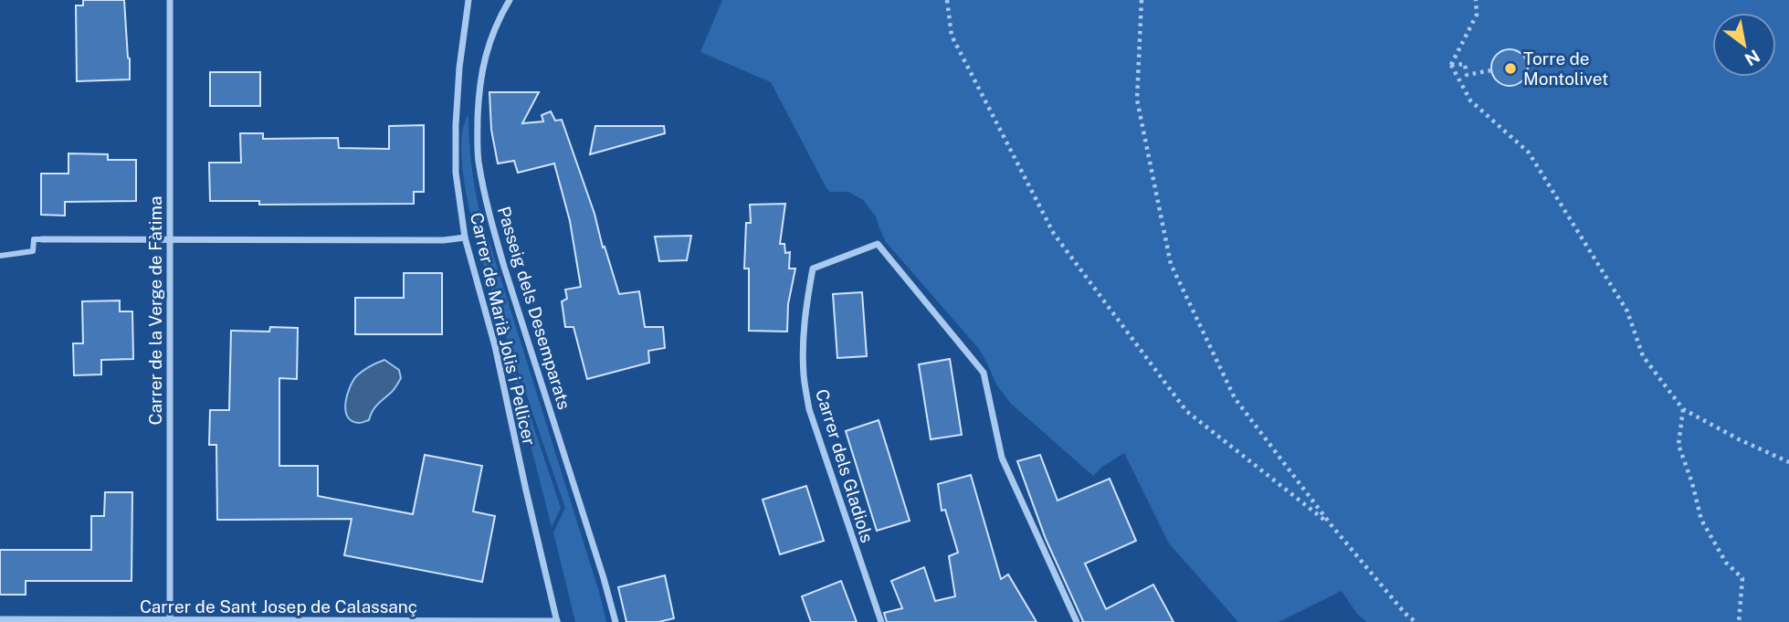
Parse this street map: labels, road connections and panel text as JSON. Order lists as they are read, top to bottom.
{
  "streets": {
    "street": [
      "Passeig dels Desemparats",
      "Carrer de la Verge de Fàtima",
      "Carrer de Marià Jolis i Pellicer",
      "Carrer dels Gladiols",
      "Carrer de Sant Josep de Calassanç"
    ]
  },
  "crossings": [
    ["Carrer de la Verge de Fàtima", "Carrer de Sant Josep de Calassanç"],
    ["Carrer de Marià Jolis i Pellicer", "Carrer de Sant Josep de Calassanç"]
  ],
  "places": ["Torre de Montolivet"],
  "north": "bottom right"
}
